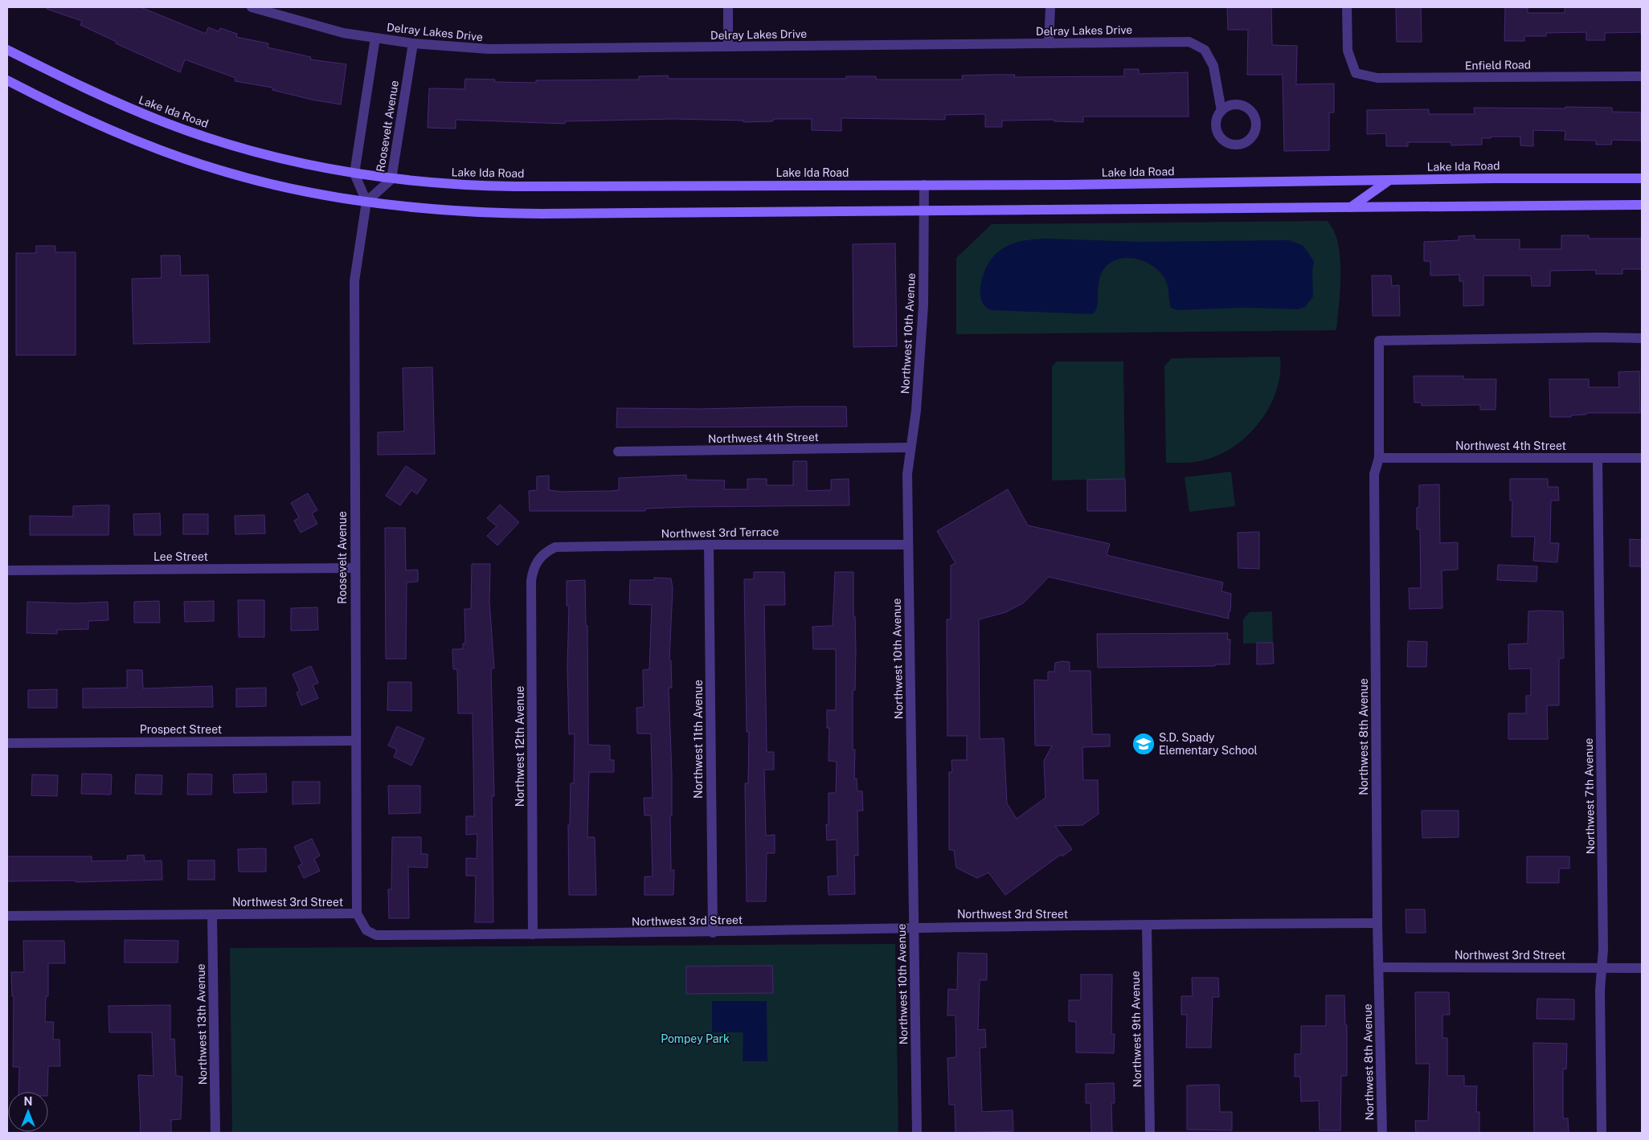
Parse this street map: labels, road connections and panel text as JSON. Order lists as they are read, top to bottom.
{
  "streets": {
    "street": [
      "Delray Lakes Drive",
      "Enfield Road",
      "Lake Ida Road",
      "Roosevelt Avenue",
      "Northwest 10th Avenue",
      "Northwest 4th Street",
      "Northwest 3rd Terrace",
      "Lee Street",
      "Prospect Street",
      "Northwest 8th Avenue",
      "Northwest 11th Avenue",
      "Northwest 12th Avenue",
      "Northwest 7th Avenue",
      "Northwest 3rd Street",
      "Northwest 13th Avenue",
      "Northwest 9th Avenue"
    ]
  },
  "crossings": [
    ["Delray Lakes Drive", "Roosevelt Avenue"],
    ["Lake Ida Road", "Roosevelt Avenue"],
    ["Lake Ida Road", "Northwest 10th Avenue"],
    ["Roosevelt Avenue", "Lee Street"],
    ["Roosevelt Avenue", "Prospect Street"],
    ["Roosevelt Avenue", "Northwest 3rd Street"],
    ["Northwest 10th Avenue", "Northwest 4th Street"],
    ["Northwest 10th Avenue", "Northwest 3rd Terrace"],
    ["Northwest 10th Avenue", "Northwest 3rd Street"],
    ["Northwest 4th Street", "Northwest 8th Avenue"],
    ["Northwest 4th Street", "Northwest 7th Avenue"],
    ["Northwest 3rd Terrace", "Northwest 11th Avenue"],
    ["Northwest 3rd Terrace", "Northwest 12th Avenue"],
    ["Northwest 8th Avenue", "Northwest 3rd Street"],
    ["Northwest 11th Avenue", "Northwest 3rd Street"],
    ["Northwest 12th Avenue", "Northwest 3rd Street"],
    ["Northwest 7th Avenue", "Northwest 3rd Street"],
    ["Northwest 3rd Street", "Northwest 13th Avenue"],
    ["Northwest 3rd Street", "Northwest 9th Avenue"]
  ],
  "parks": ["Pompey Park"],
  "places": {
    "school or university": ["S.D. Spady Elementary School"]
  },
  "north": "top"
}
